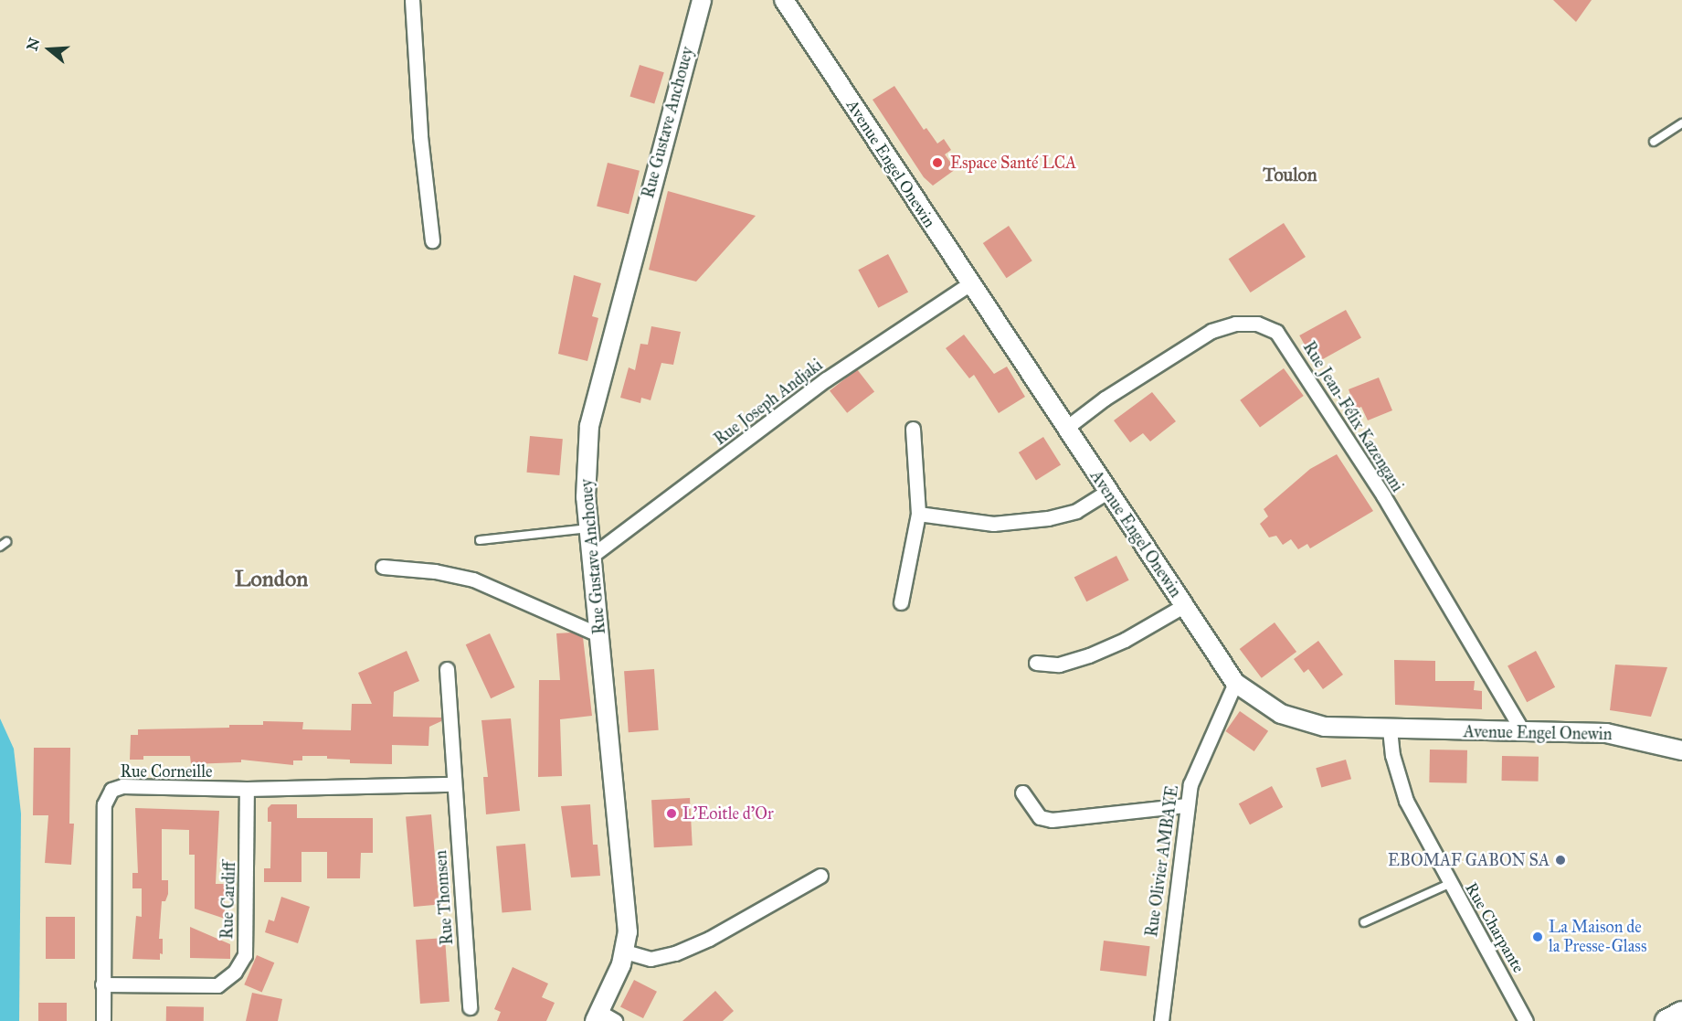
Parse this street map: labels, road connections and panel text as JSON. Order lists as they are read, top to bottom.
{
  "streets": {
    "street": [
      "Rue Gustave Anchouey",
      "Avenue Engel Onewin",
      "Rue Joseph Andjaki",
      "Rue Jean-Félix Kazengani",
      "Rue Corneille",
      "Rue Olivier AMBAYE",
      "Rue Thomsen",
      "Rue Cardiff",
      "Rue Charpante"
    ]
  },
  "crossings": [
    ["Rue Gustave Anchouey", "Rue Joseph Andjaki"],
    ["Avenue Engel Onewin", "Rue Joseph Andjaki"],
    ["Avenue Engel Onewin", "Rue Jean-Félix Kazengani"],
    ["Avenue Engel Onewin", "Rue Olivier AMBAYE"],
    ["Avenue Engel Onewin", "Rue Charpante"],
    ["Rue Corneille", "Rue Thomsen"],
    ["Rue Corneille", "Rue Cardiff"]
  ],
  "districts": ["Toulon", "London"],
  "places": [
    "Espace Santé LCA",
    "L'Eoitle d'Or",
    "EBOMAF GABON SA",
    "La Maison de la Presse-Glass"
  ],
  "north": "left"
}
